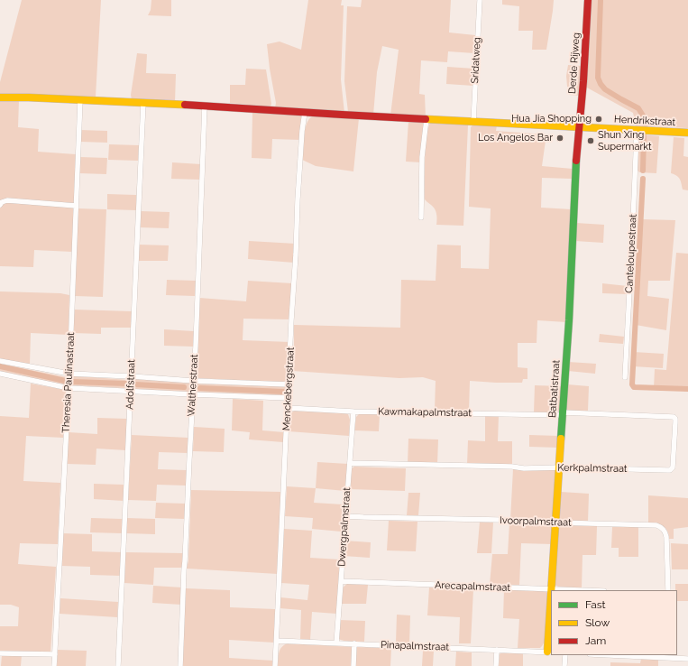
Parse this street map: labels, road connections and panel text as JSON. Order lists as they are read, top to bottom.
{
  "streets": {
    "street": [
      "Sridatweg",
      "Derde Rijweg",
      "Hendrikstraat",
      "Canteloupestraat",
      "Theresia Paulinastraat",
      "Adolfstraat",
      "Waltherstraat",
      "Menckebergstraat",
      "Batbatistraat",
      "Kawmakapalmstraat",
      "Kerkpalmstraat",
      "Ivoorpalmstraat",
      "Dwergpalmstraat",
      "Arecapalmstraat",
      "Pinapalmstraat"
    ]
  },
  "crossings": [
    ["Sridatweg", "Hendrikstraat"],
    ["Derde Rijweg", "Hendrikstraat"],
    ["Derde Rijweg", "Batbatistraat"],
    ["Hendrikstraat", "Canteloupestraat"],
    ["Hendrikstraat", "Theresia Paulinastraat"],
    ["Hendrikstraat", "Adolfstraat"],
    ["Hendrikstraat", "Waltherstraat"],
    ["Hendrikstraat", "Menckebergstraat"],
    ["Hendrikstraat", "Batbatistraat"],
    ["Menckebergstraat", "Kawmakapalmstraat"],
    ["Menckebergstraat", "Pinapalmstraat"],
    ["Batbatistraat", "Kawmakapalmstraat"],
    ["Batbatistraat", "Kerkpalmstraat"],
    ["Batbatistraat", "Ivoorpalmstraat"],
    ["Batbatistraat", "Arecapalmstraat"],
    ["Batbatistraat", "Pinapalmstraat"],
    ["Kawmakapalmstraat", "Kerkpalmstraat"],
    ["Kawmakapalmstraat", "Dwergpalmstraat"],
    ["Kerkpalmstraat", "Dwergpalmstraat"],
    ["Ivoorpalmstraat", "Dwergpalmstraat"],
    ["Dwergpalmstraat", "Arecapalmstraat"],
    ["Dwergpalmstraat", "Pinapalmstraat"]
  ],
  "places": ["Hua Jia Shopping", "Los Angelos Bar", "Shun Xing Supermarkt"],
  "legend": ["Fast", "Slow", "Jam"]
}
